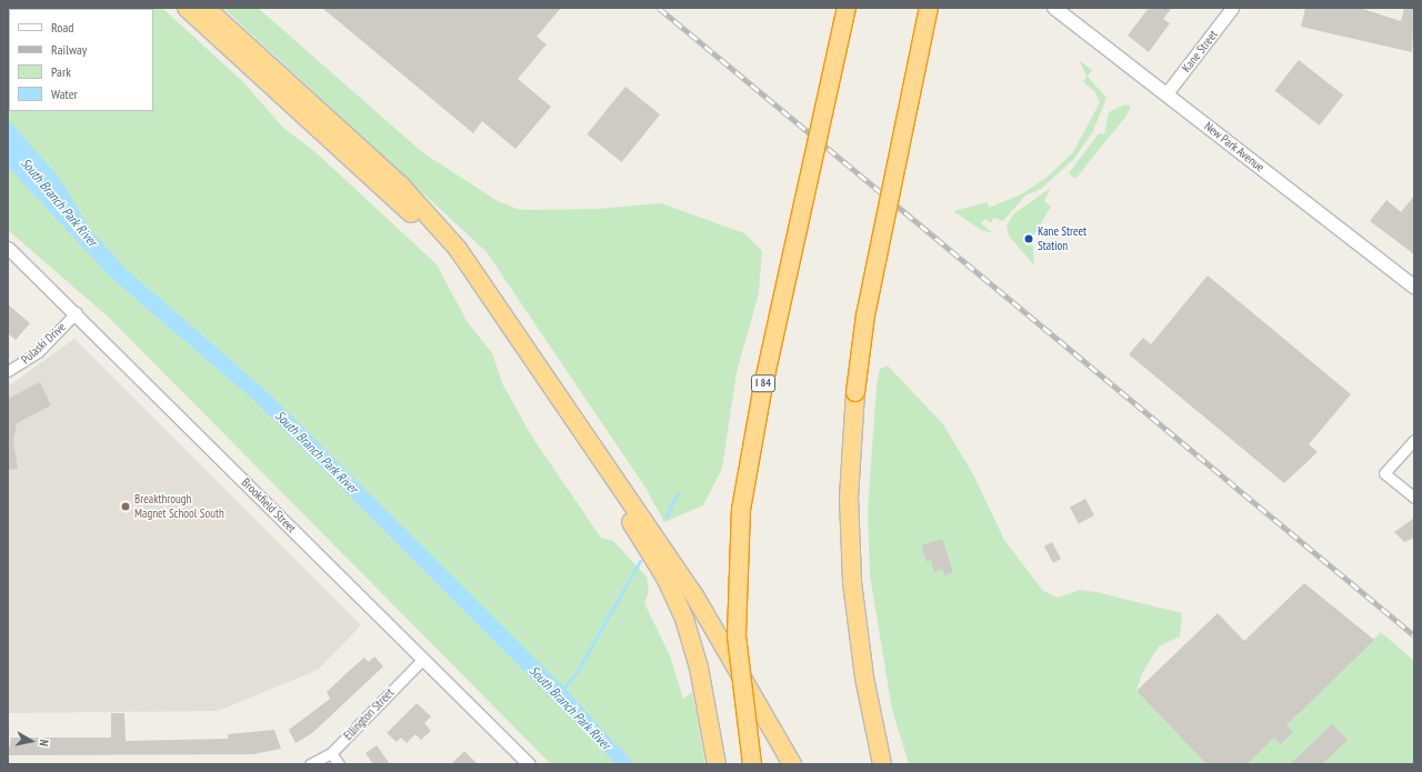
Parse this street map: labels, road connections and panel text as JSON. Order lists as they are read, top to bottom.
{
  "streets": {
    "highway": ["I 84"],
    "main road": ["New Park Avenue"],
    "street": [
      "Kane Street",
      "Pulaski Drive",
      "Brookfield Street",
      "Ellington Street"
    ]
  },
  "crossings": [
    ["Kane Street", "New Park Avenue"],
    ["Pulaski Drive", "Brookfield Street"],
    ["Brookfield Street", "Ellington Street"]
  ],
  "water": ["South Branch Park River"],
  "places": ["Kane Street Station", "Breakthrough Magnet School South"],
  "legend": [
    "Road",
    "Railway",
    "Park",
    "Water"
  ],
  "north": "right"
}
